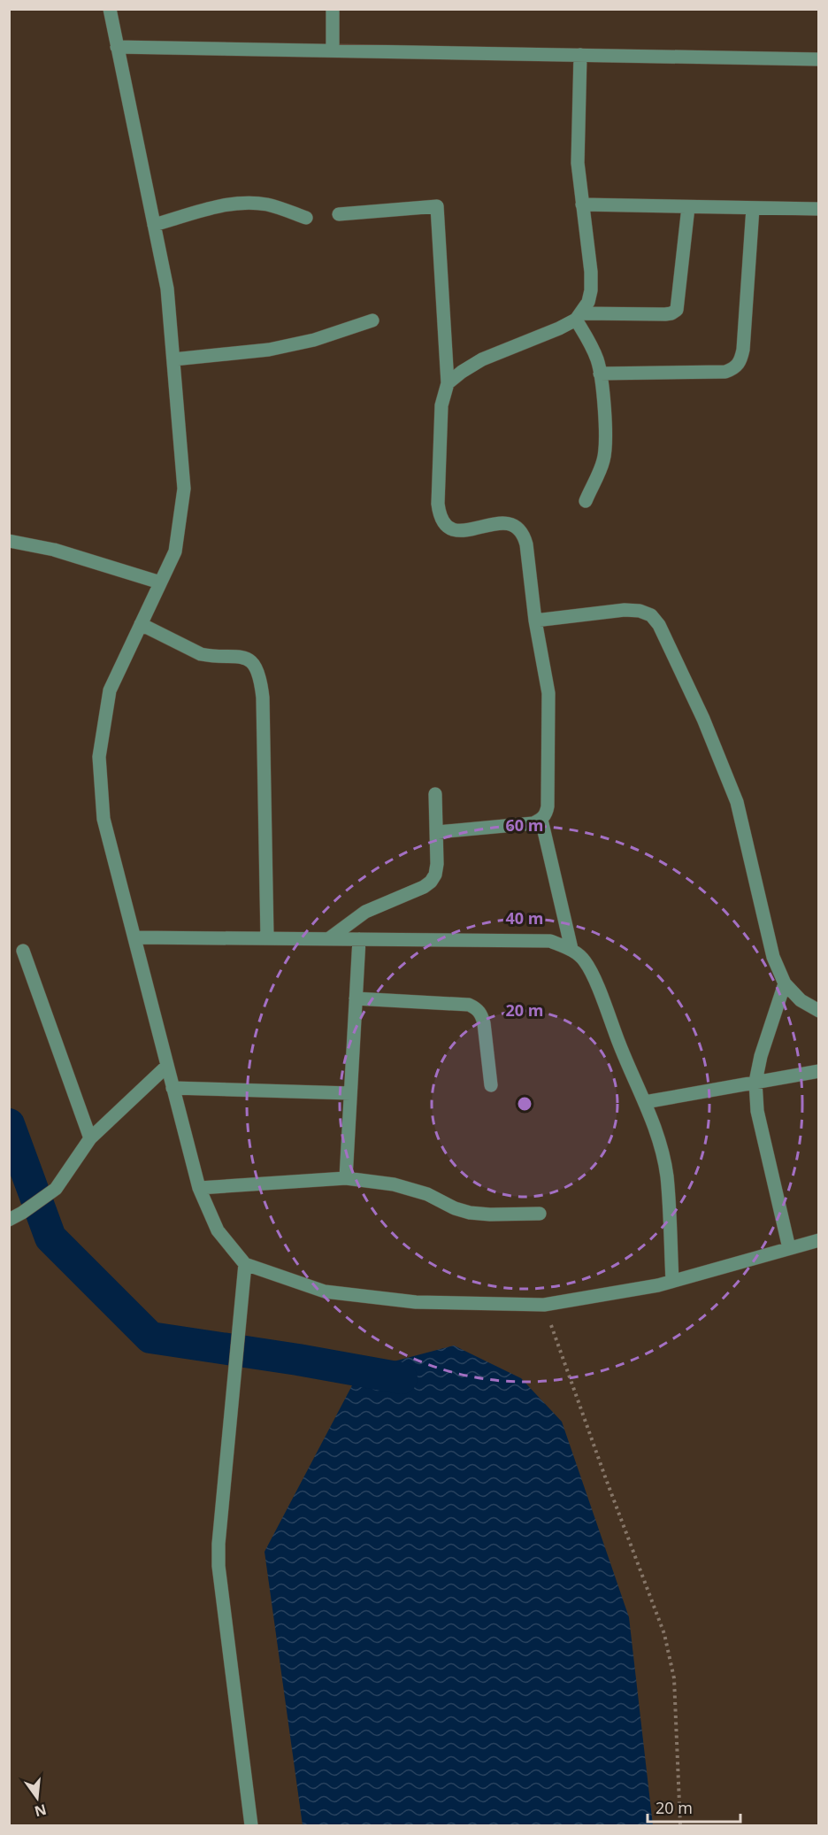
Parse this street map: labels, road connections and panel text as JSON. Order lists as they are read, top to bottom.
{
  "scale_bar": "20 m",
  "north": "bottom",
  "rings": ["60 m", "40 m", "20 m"]
}
